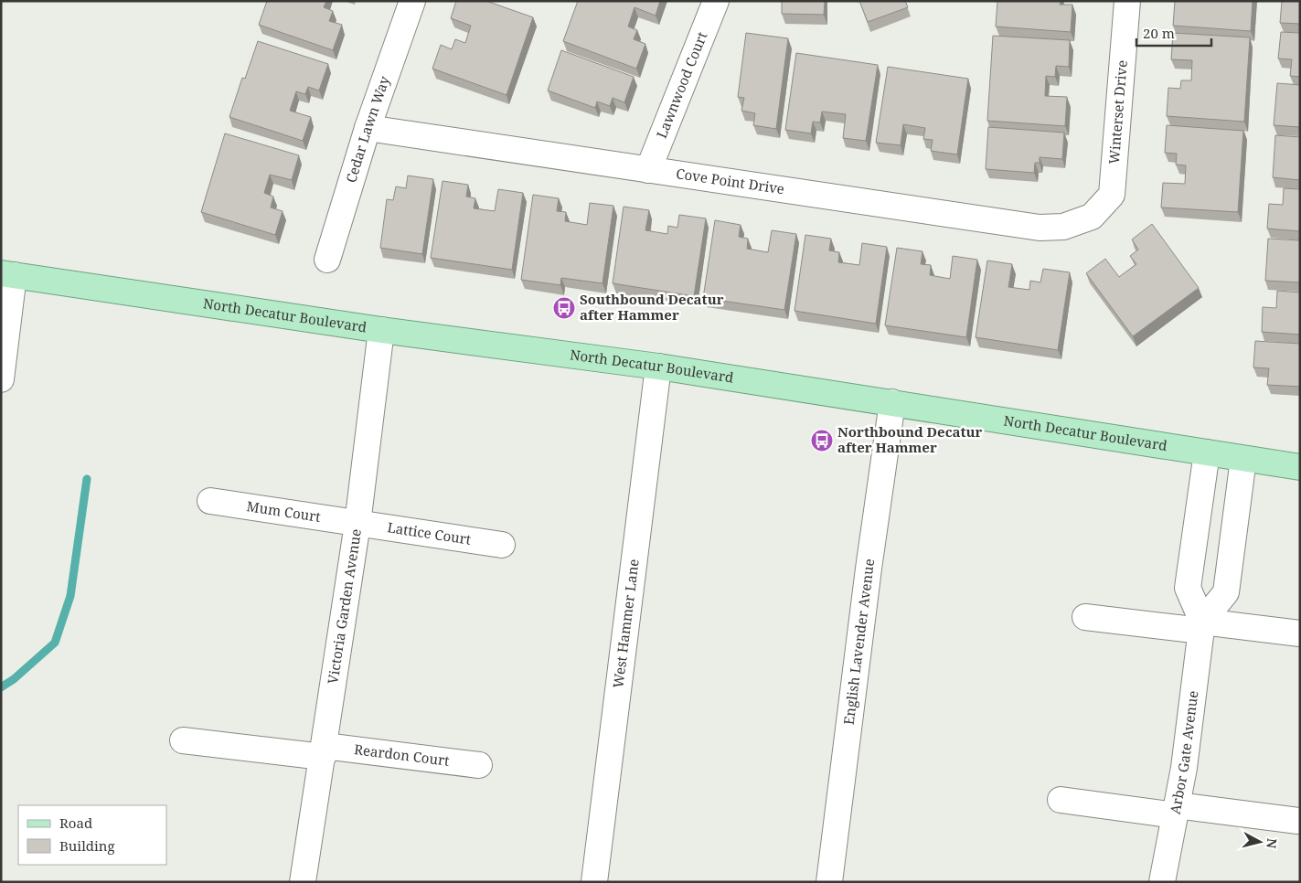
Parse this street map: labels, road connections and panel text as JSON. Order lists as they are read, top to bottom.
{
  "streets": {
    "main road": ["North Decatur Boulevard"],
    "street": [
      "Lawnwood Court",
      "Winterset Drive",
      "Cedar Lawn Way",
      "Cove Point Drive",
      "Mum Court",
      "Lattice Court",
      "Victoria Garden Avenue",
      "West Hammer Lane",
      "English Lavender Avenue",
      "Arbor Gate Avenue",
      "Reardon Court"
    ]
  },
  "crossings": [
    ["Lawnwood Court", "Cove Point Drive"],
    ["Winterset Drive", "Cove Point Drive"],
    ["Cedar Lawn Way", "Cove Point Drive"],
    ["North Decatur Boulevard", "Victoria Garden Avenue"],
    ["North Decatur Boulevard", "West Hammer Lane"],
    ["North Decatur Boulevard", "English Lavender Avenue"],
    ["Mum Court", "Lattice Court"],
    ["Mum Court", "Victoria Garden Avenue"],
    ["Lattice Court", "Victoria Garden Avenue"],
    ["Victoria Garden Avenue", "Reardon Court"]
  ],
  "places": {
    "bus stop": ["Southbound Decatur after Hammer", "Northbound Decatur after Hammer"]
  },
  "legend": ["Road", "Building"],
  "scale_bar": "20 m",
  "north": "right"
}
